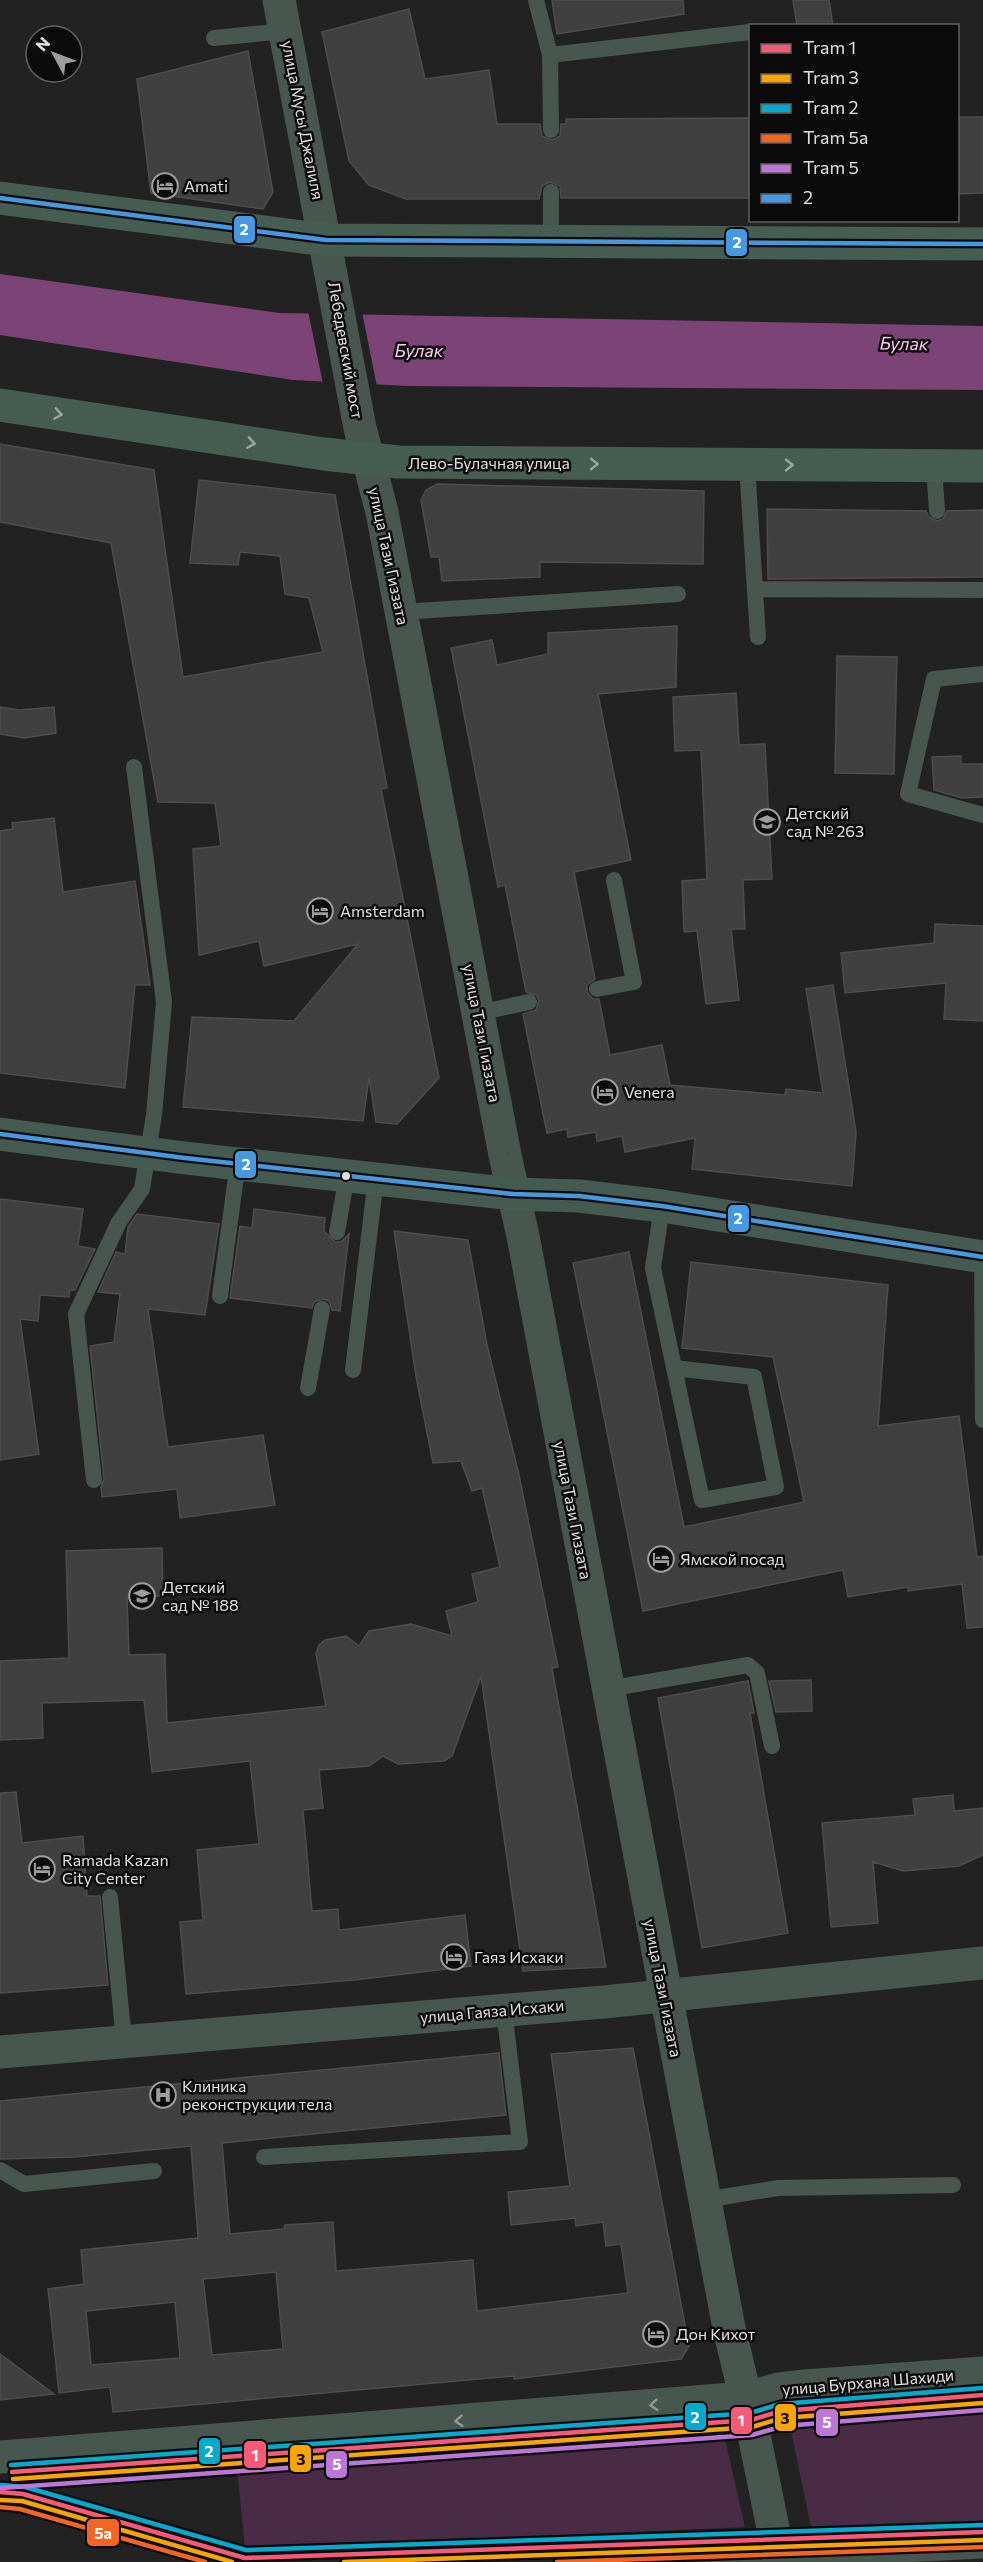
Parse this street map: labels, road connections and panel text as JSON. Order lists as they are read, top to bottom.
{
  "streets": {
    "main road": ["Лево-Булачная улица"],
    "street": [
      "улица Мусы Джалиля",
      "Лебедевский мост",
      "улица Тази Гиззата",
      "улица Гаяза Исхаки",
      "улица Бурхана Шахиди"
    ]
  },
  "crossings": [
    ["улица Мусы Джалиля", "Лебедевский мост"],
    ["Лебедевский мост", "Лево-Булачная улица"],
    ["Лебедевский мост", "улица Тази Гиззата"],
    ["Лево-Булачная улица", "улица Тази Гиззата"],
    ["улица Тази Гиззата", "улица Гаяза Исхаки"],
    ["улица Тази Гиззата", "улица Бурхана Шахиди"]
  ],
  "one_way": ["улица Бурхана Шахиди"],
  "water": ["Булак"],
  "places": {
    "hotel": [
      "Amati",
      "Amsterdam",
      "Venera",
      "Ямской посад",
      "Ramada Kazan City Center",
      "Гаяз Исхаки",
      "Дон Кихот"
    ],
    "school or university": ["Детский сад № 263", "Детский сад № 188"],
    "hospital": ["Клиника реконструкции тела"]
  },
  "lines": [
    "transit line 2",
    "tram line 2",
    "tram line 1",
    "tram line 3",
    "tram line 5",
    "tram line 5а"
  ],
  "legend": [
    "Tram 1",
    "Tram 3",
    "Tram 2",
    "Tram 5а",
    "Tram 5",
    "2"
  ],
  "north": "top left"
}
